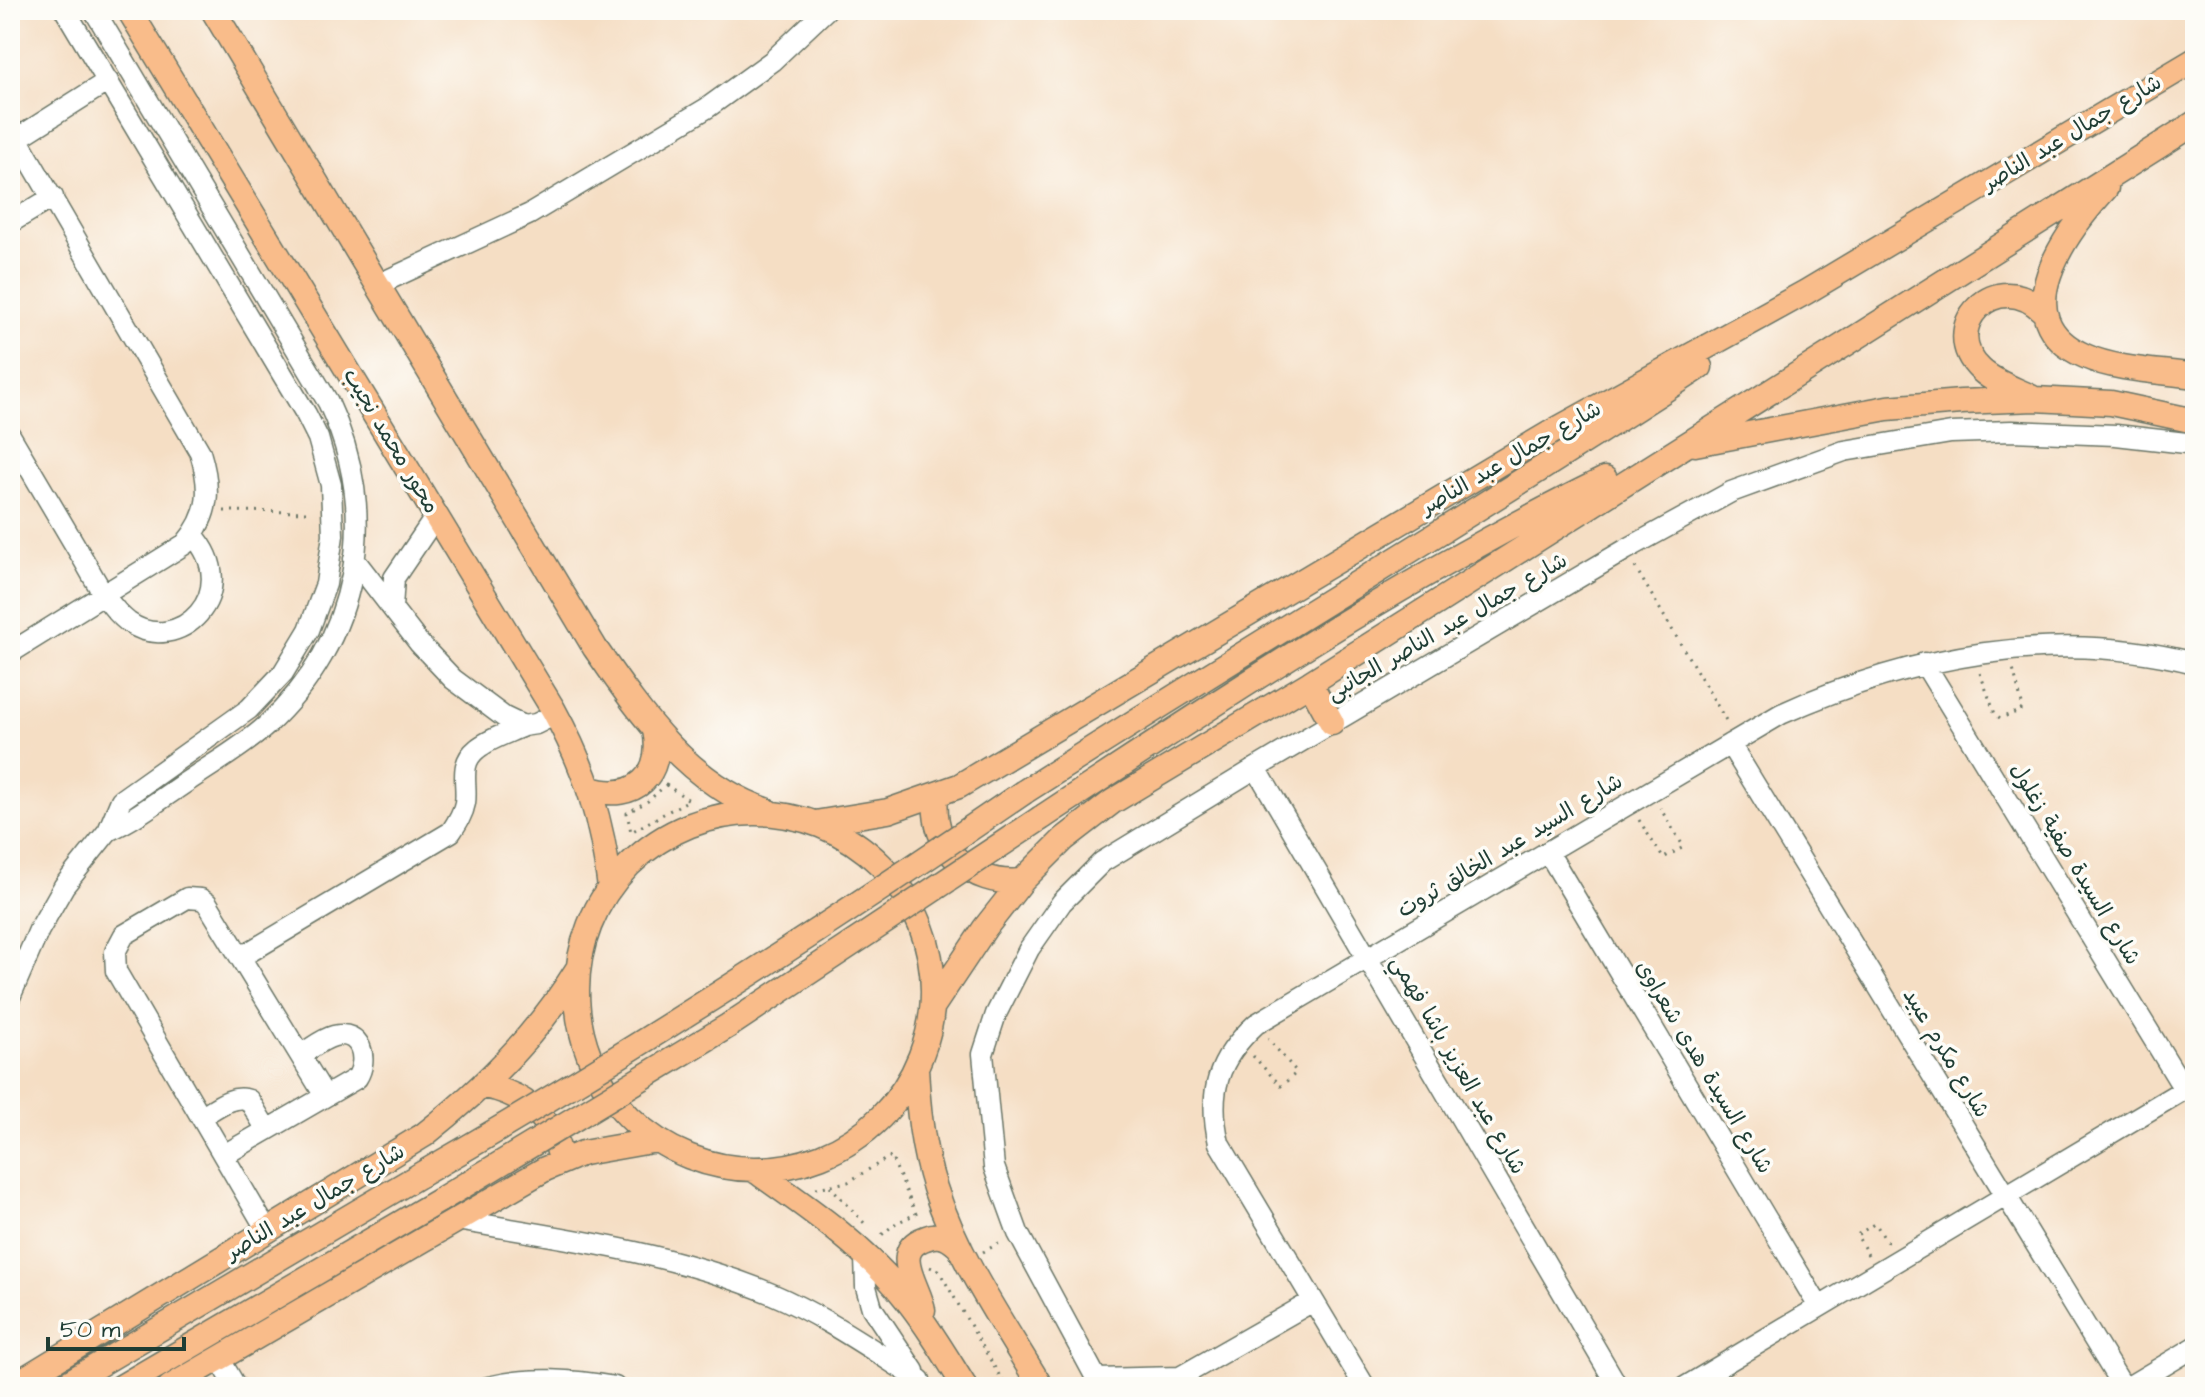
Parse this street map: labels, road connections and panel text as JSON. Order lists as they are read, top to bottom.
{
  "streets": {
    "main road": ["شارع جمال عبد الناصر", "محور محمد نجيب"],
    "street": [
      "شارع جمال عبد الناصر الجانبى",
      "شارع السيد عبد الخالق ثروت",
      "شارع السيدة صفية زغلول",
      "شارع مكرم عبيد",
      "شارع عبد العزيز باشا فهمي",
      "شارع السيدة هدى شعراوى"
    ]
  },
  "crossings": [
    ["شارع جمال عبد الناصر الجانبى", "شارع عبد العزيز باشا فهمي"],
    ["شارع السيد عبد الخالق ثروت", "شارع السيدة صفية زغلول"],
    ["شارع السيد عبد الخالق ثروت", "شارع مكرم عبيد"],
    ["شارع السيد عبد الخالق ثروت", "شارع عبد العزيز باشا فهمي"],
    ["شارع السيد عبد الخالق ثروت", "شارع السيدة هدى شعراوى"]
  ],
  "scale_bar": "50 m"
}
